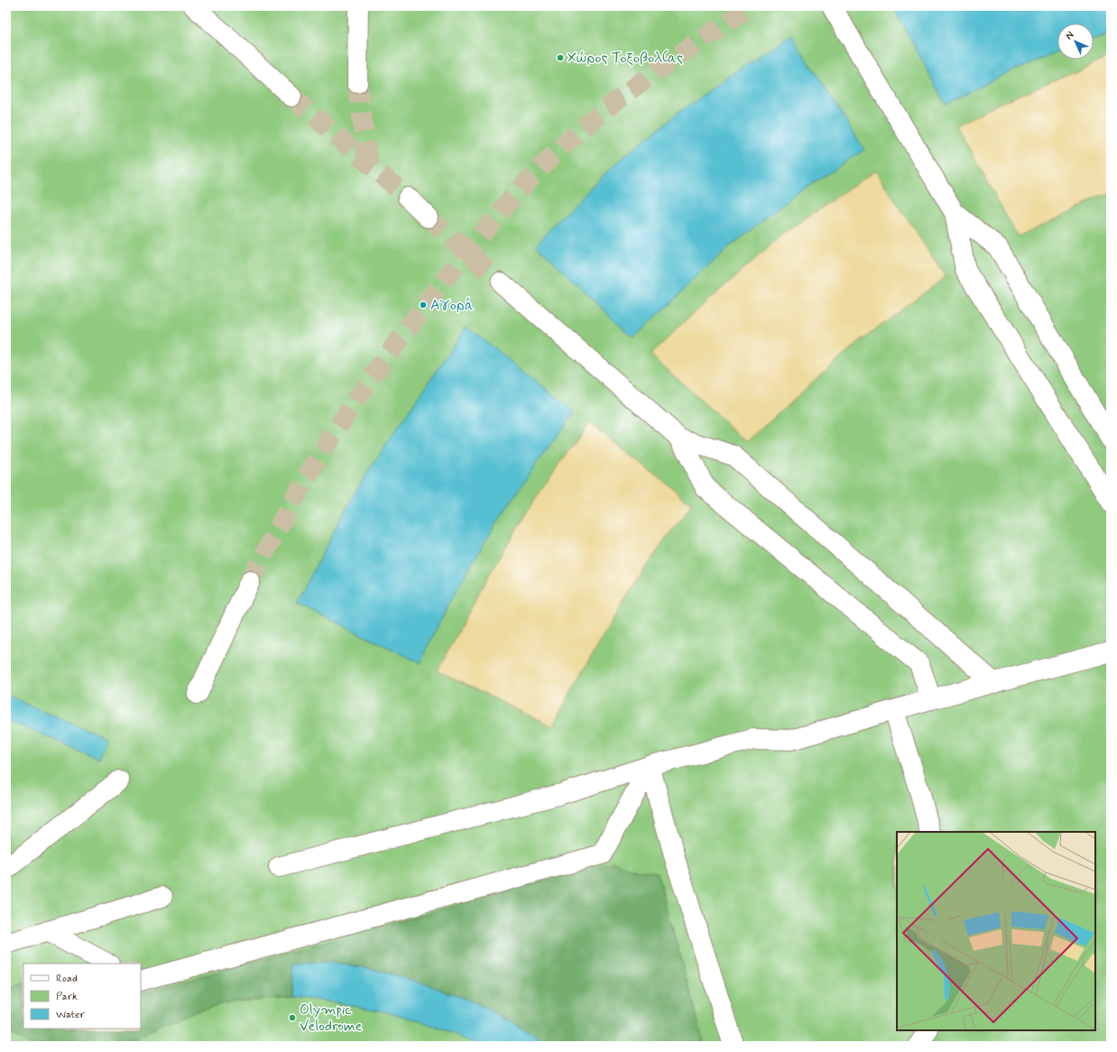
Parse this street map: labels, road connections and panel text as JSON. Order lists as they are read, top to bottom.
{
  "places": ["Χώρος Τοξοβολίας", "Αγορά", "Olympic Velodrome"],
  "legend": ["Road", "Park", "Water"],
  "north": "top left"
}
